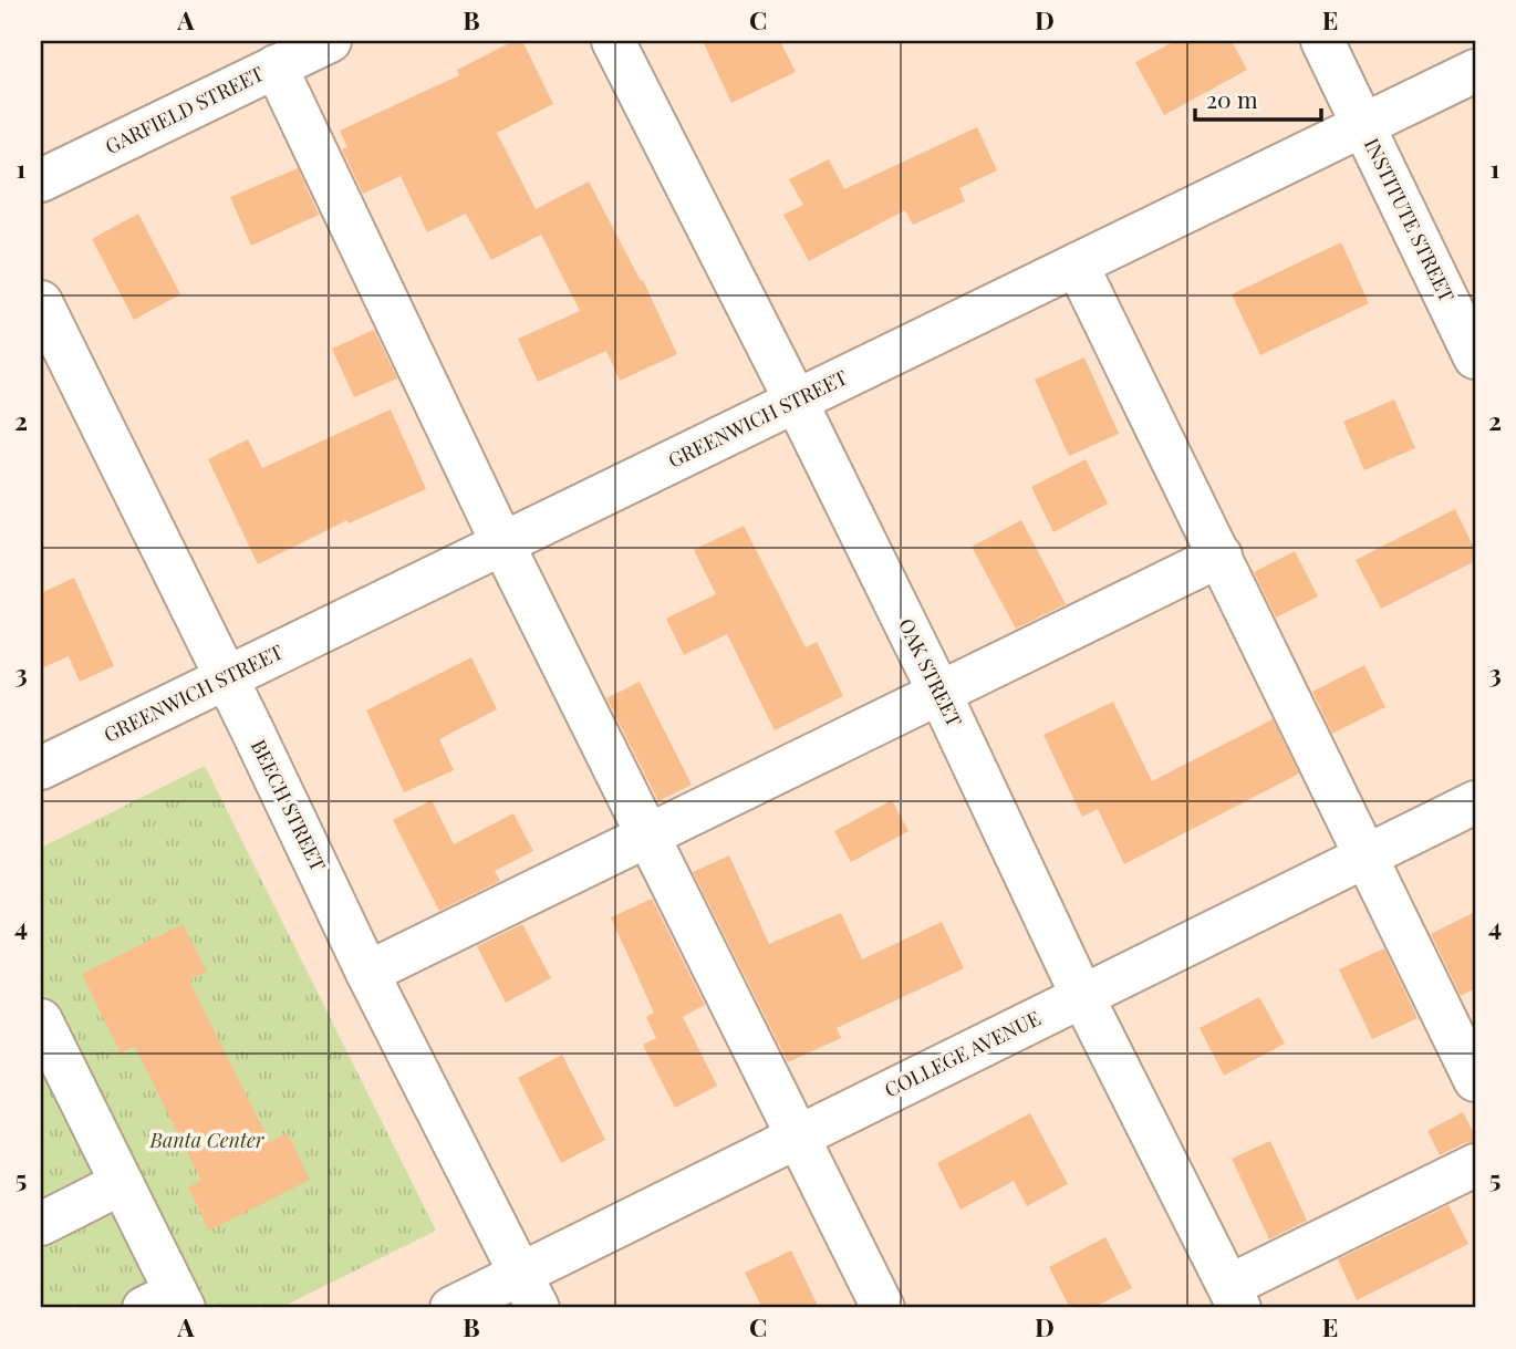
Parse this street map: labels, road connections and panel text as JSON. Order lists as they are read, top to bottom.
{
  "streets": {
    "street": [
      "GARFIELD STREET",
      "INSTITUTE STREET",
      "GREENWICH STREET",
      "OAK STREET",
      "BEECH STREET",
      "COLLEGE AVENUE"
    ]
  },
  "crossings": [
    ["INSTITUTE STREET", "GREENWICH STREET"],
    ["GREENWICH STREET", "OAK STREET"],
    ["GREENWICH STREET", "BEECH STREET"],
    ["OAK STREET", "COLLEGE AVENUE"],
    ["BEECH STREET", "COLLEGE AVENUE"]
  ],
  "parks": ["Banta Center"],
  "scale_bar": "20 m",
  "grid": {
    "columns": [
      "A",
      "B",
      "C",
      "D",
      "E"
    ],
    "rows": [
      "1",
      "2",
      "3",
      "4",
      "5"
    ]
  }
}
